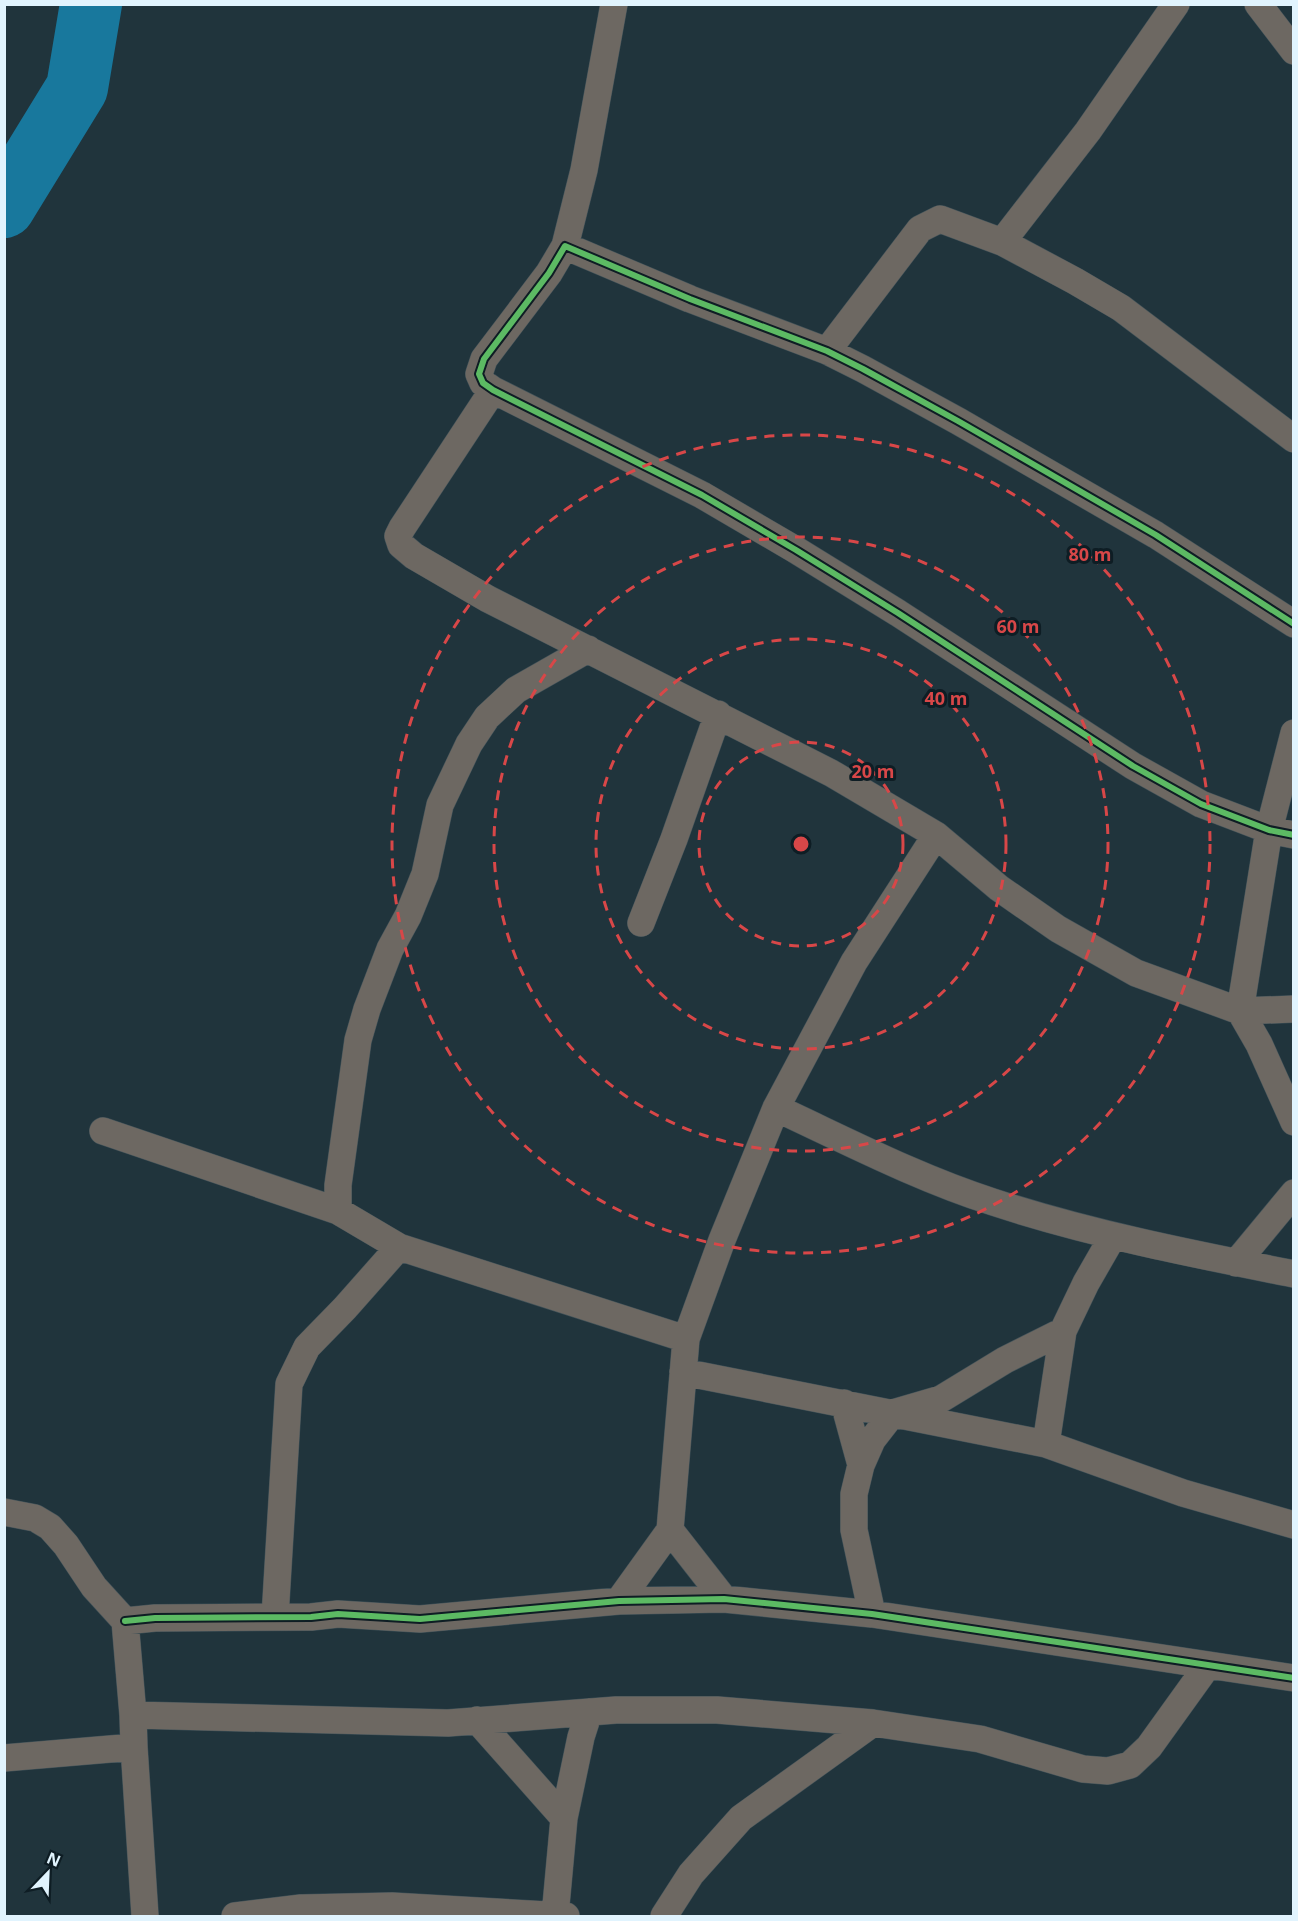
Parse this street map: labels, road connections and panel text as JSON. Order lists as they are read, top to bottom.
{
  "north": "top right",
  "rings": [
    "80 m",
    "60 m",
    "40 m",
    "20 m"
  ]
}
